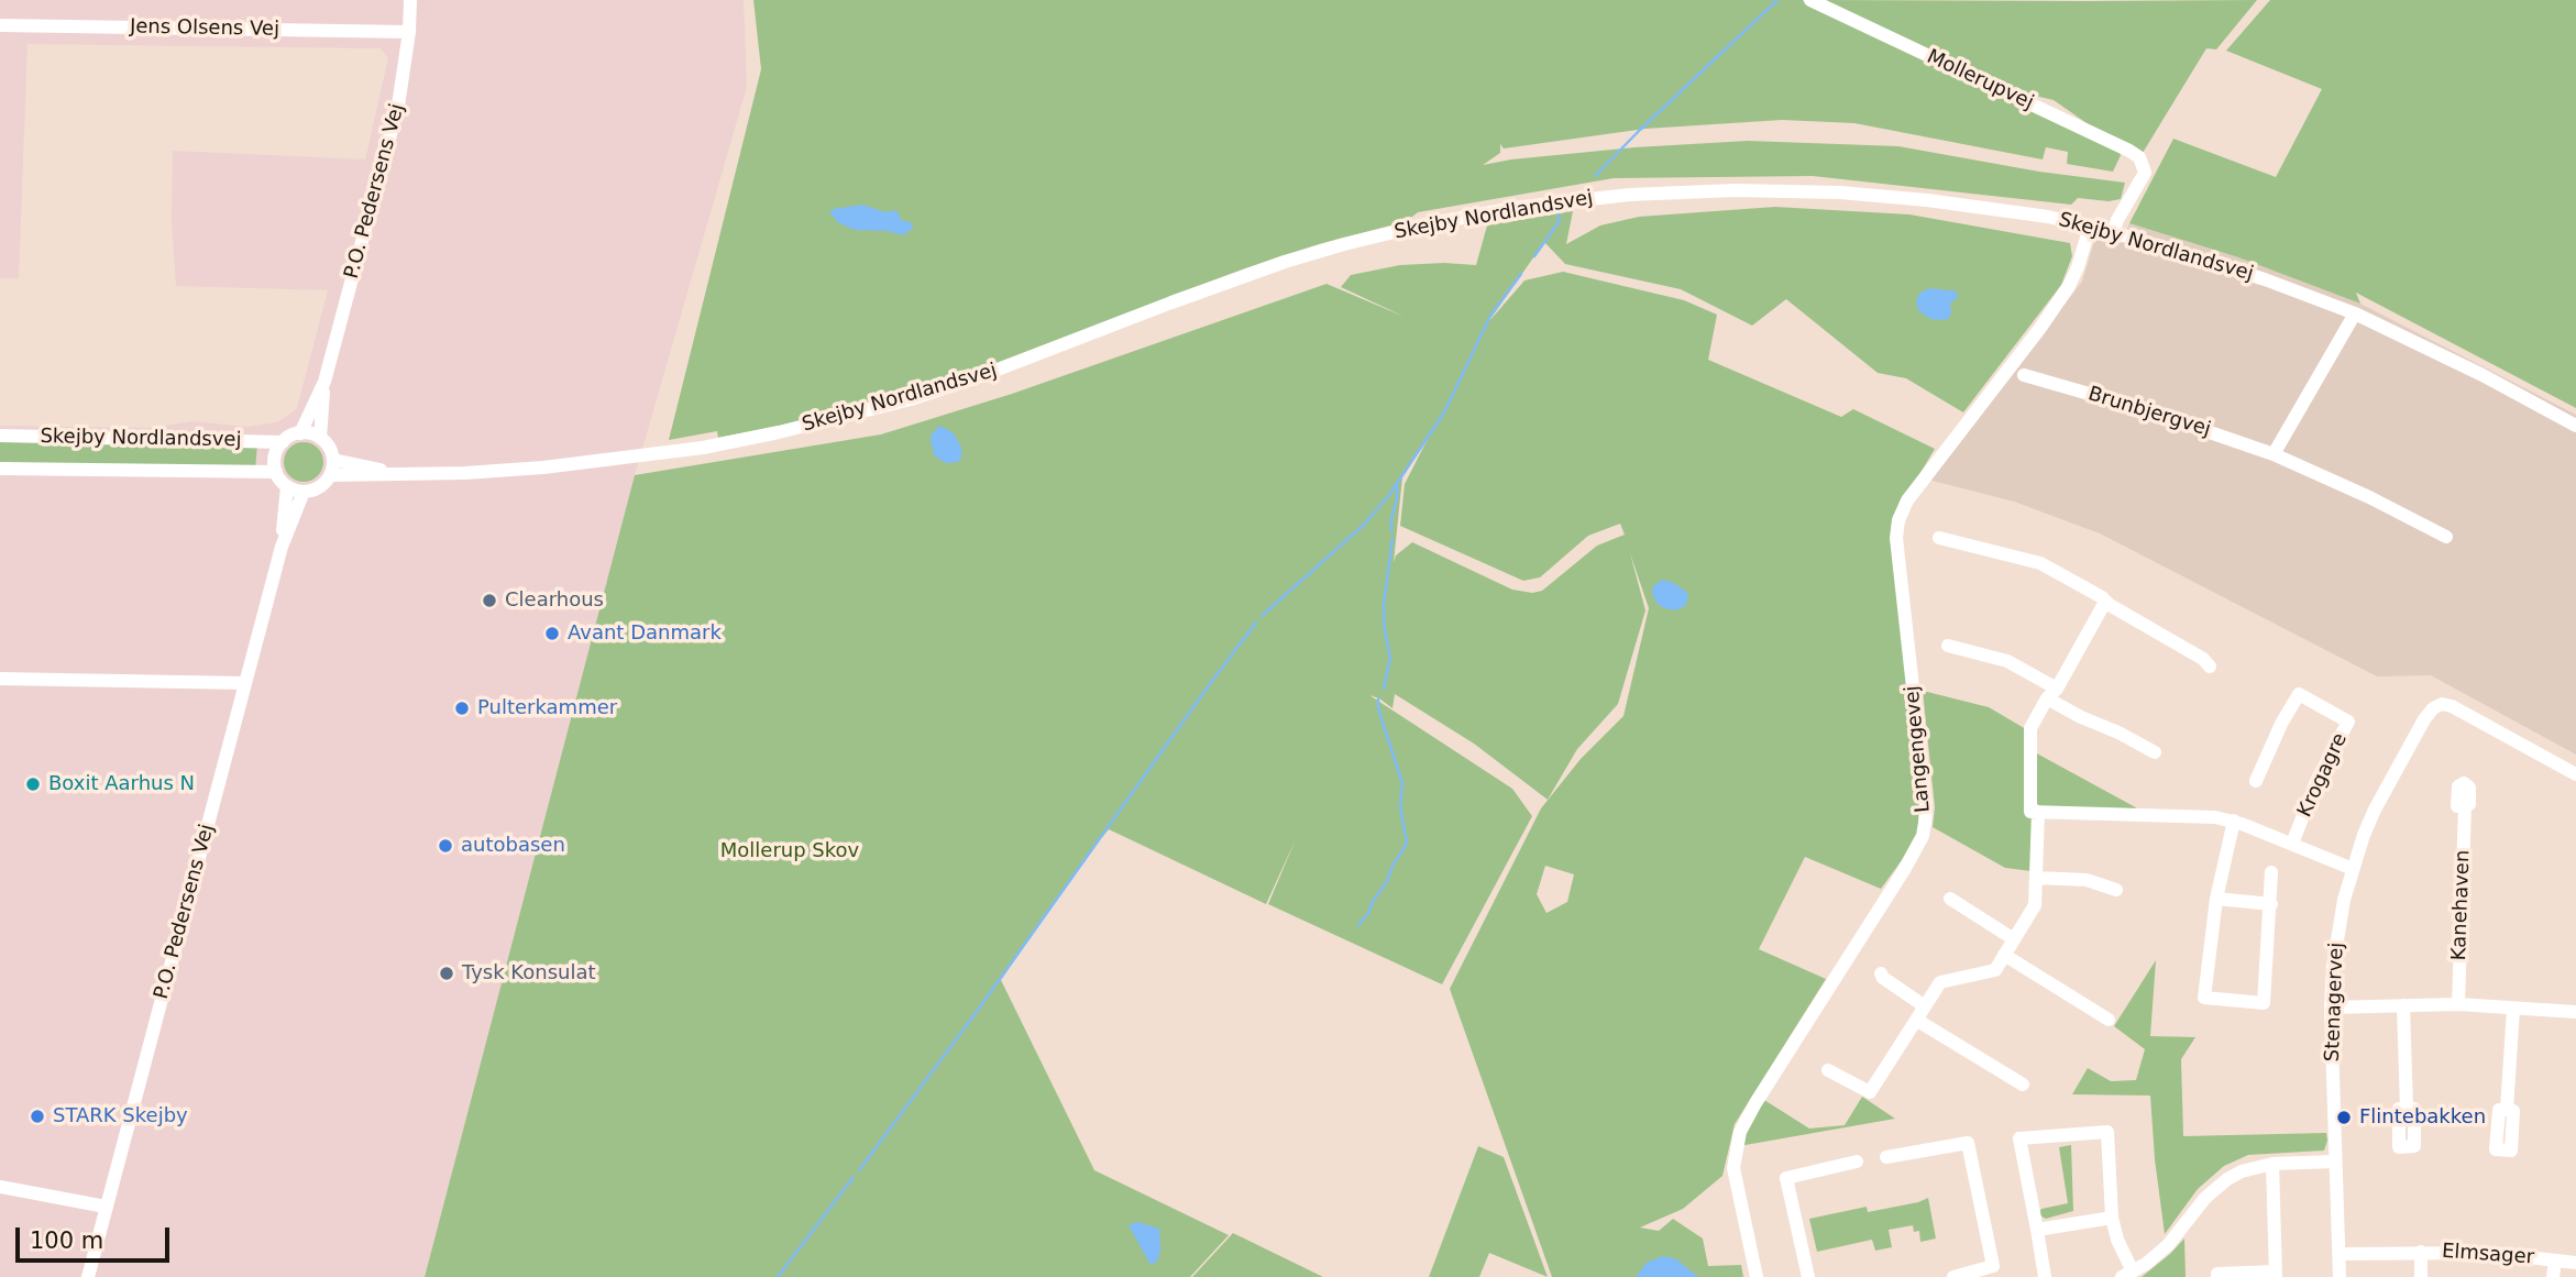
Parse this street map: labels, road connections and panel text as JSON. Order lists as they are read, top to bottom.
{
  "streets": {
    "street": [
      "Jens Olsens Vej",
      "Mollerupvej",
      "P.O. Pedersens Vej",
      "Skejby Nordlandsvej",
      "Brunbjergvej",
      "Langengevej",
      "Krogagre",
      "Kanehaven",
      "Stenagervej",
      "Elmsager"
    ]
  },
  "crossings": [
    ["Jens Olsens Vej", "P.O. Pedersens Vej"],
    ["Mollerupvej", "Skejby Nordlandsvej"],
    ["P.O. Pedersens Vej", "Skejby Nordlandsvej"],
    ["Skejby Nordlandsvej", "Langengevej"],
    ["Stenagervej", "Elmsager"]
  ],
  "parks": ["Mollerup Skov"],
  "places": [
    "Clearhous",
    "Avant Danmark",
    "Pulterkammer",
    "Boxit Aarhus N",
    "autobasen",
    "Tysk Konsulat",
    "STARK Skejby",
    "Flintebakken"
  ],
  "scale_bar": "100 m"
}
